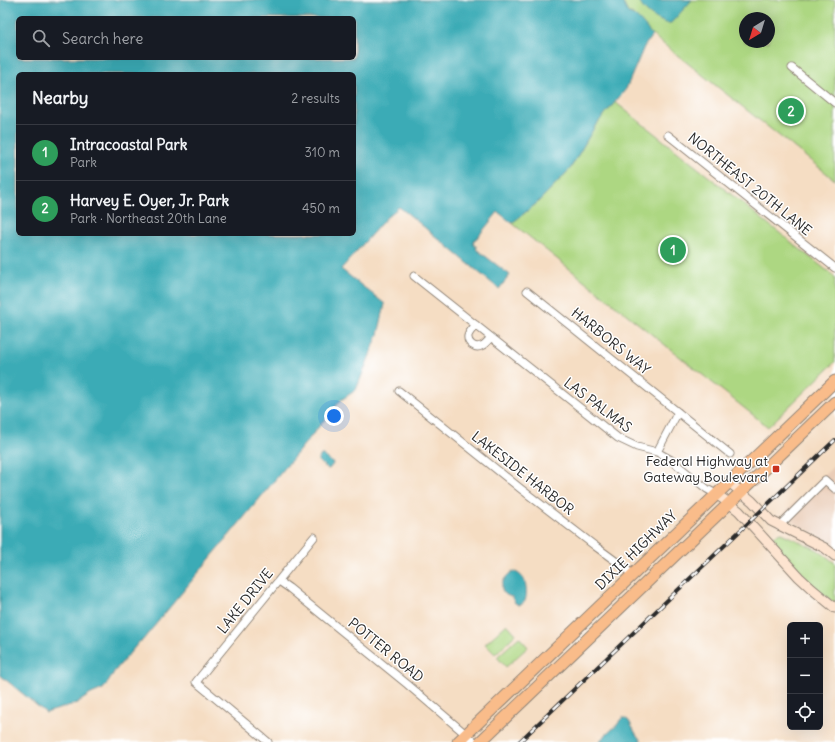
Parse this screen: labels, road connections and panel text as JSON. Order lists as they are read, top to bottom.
{
  "streets": {
    "main road": ["DIXIE HIGHWAY"],
    "street": [
      "NORTHEAST 20TH LANE",
      "HARBORS WAY",
      "LAS PALMAS",
      "LAKESIDE HARBOR",
      "LAKE DRIVE",
      "POTTER ROAD"
    ]
  },
  "crossings": [
    ["LAS PALMAS", "DIXIE HIGHWAY"],
    ["LAKESIDE HARBOR", "DIXIE HIGHWAY"],
    ["DIXIE HIGHWAY", "POTTER ROAD"],
    ["LAKE DRIVE", "POTTER ROAD"]
  ],
  "places": {
    "transit": ["Federal Highway at Gateway Boulevard"]
  },
  "north": "bottom left",
  "page": {
    "search": "Search here",
    "heading": ["Nearby", "2 results"],
    "pins": ["2", "1"],
    "list": [
      {
        "mark": "1",
        "name": "Intracoastal Park",
        "note": "Park",
        "value": "310 m"
      },
      {
        "mark": "2",
        "name": "Harvey E. Oyer, Jr. Park",
        "note": "Park · Northeast 20th Lane",
        "value": "450 m"
      }
    ],
    "map_buttons": ["+", "−"]
  }
}
